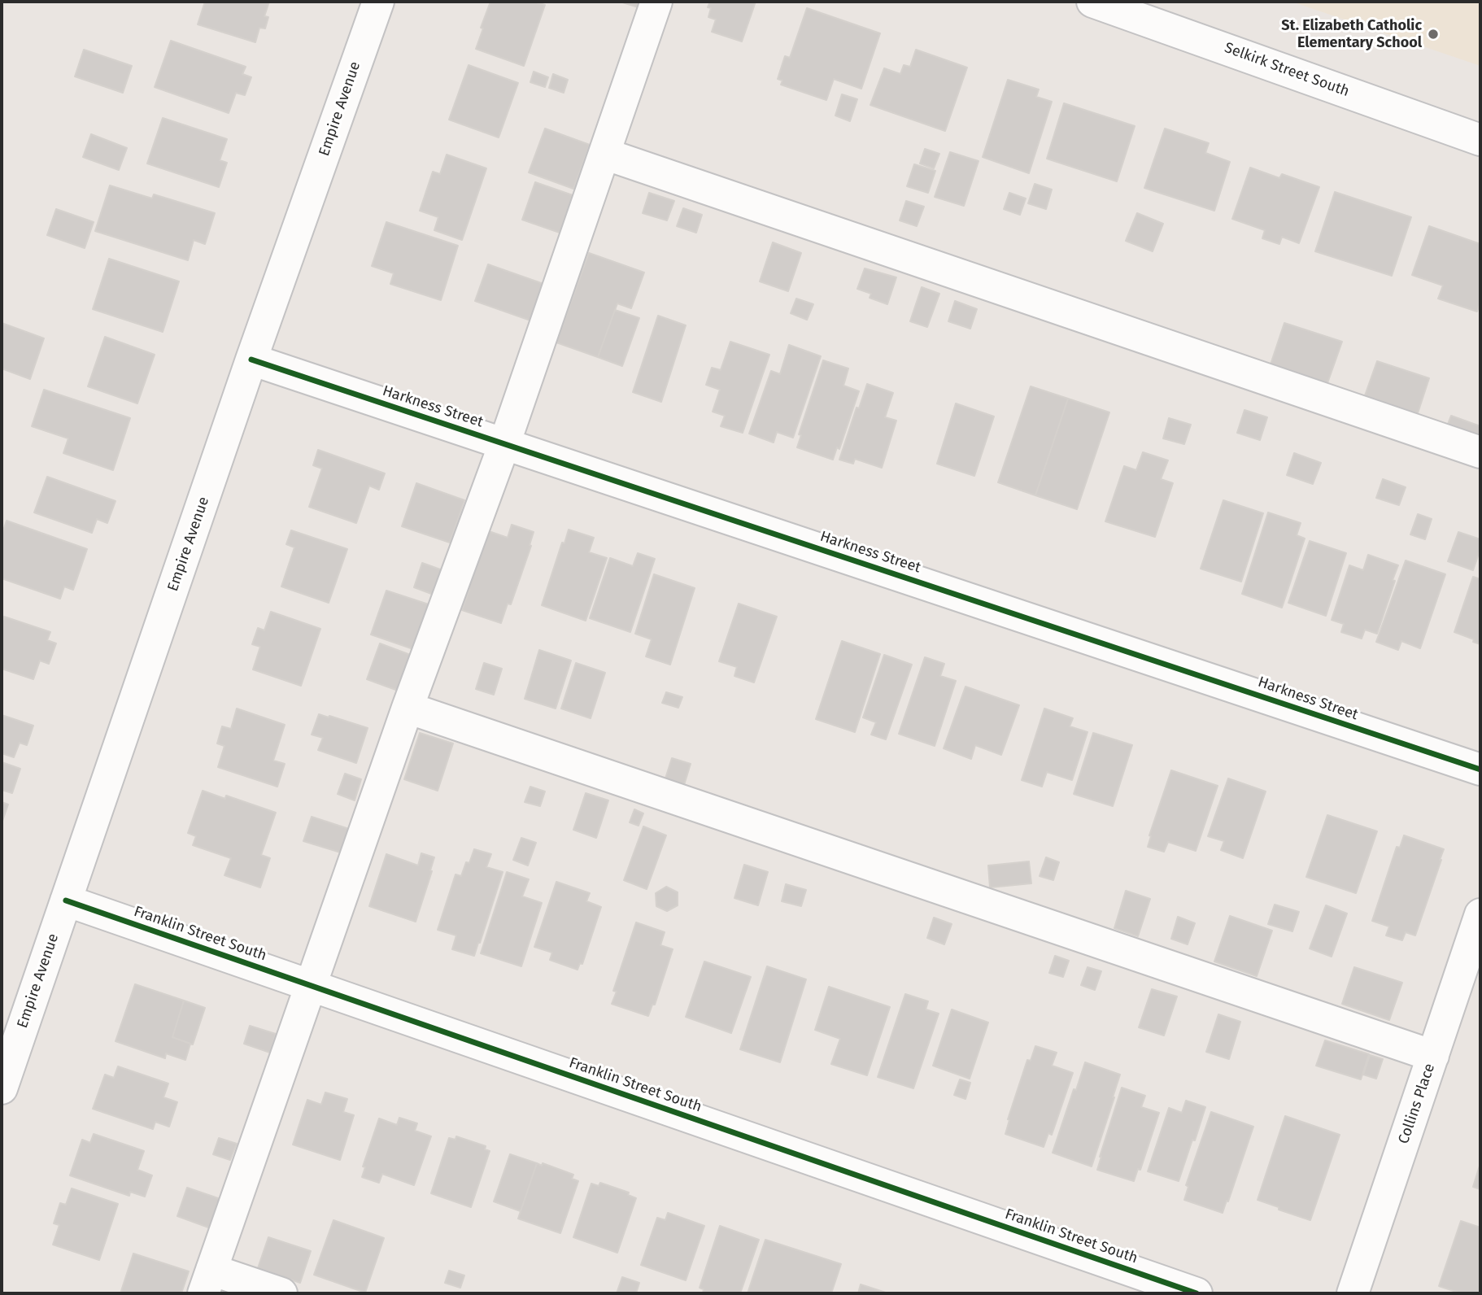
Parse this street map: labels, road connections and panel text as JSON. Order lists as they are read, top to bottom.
{
  "streets": {
    "street": [
      "Selkirk Street South",
      "Empire Avenue",
      "Harkness Street",
      "Franklin Street South",
      "Collins Place"
    ]
  },
  "crossings": [
    ["Empire Avenue", "Harkness Street"],
    ["Empire Avenue", "Franklin Street South"]
  ],
  "places": ["St. Elizabeth Catholic Elementary School"]
}
